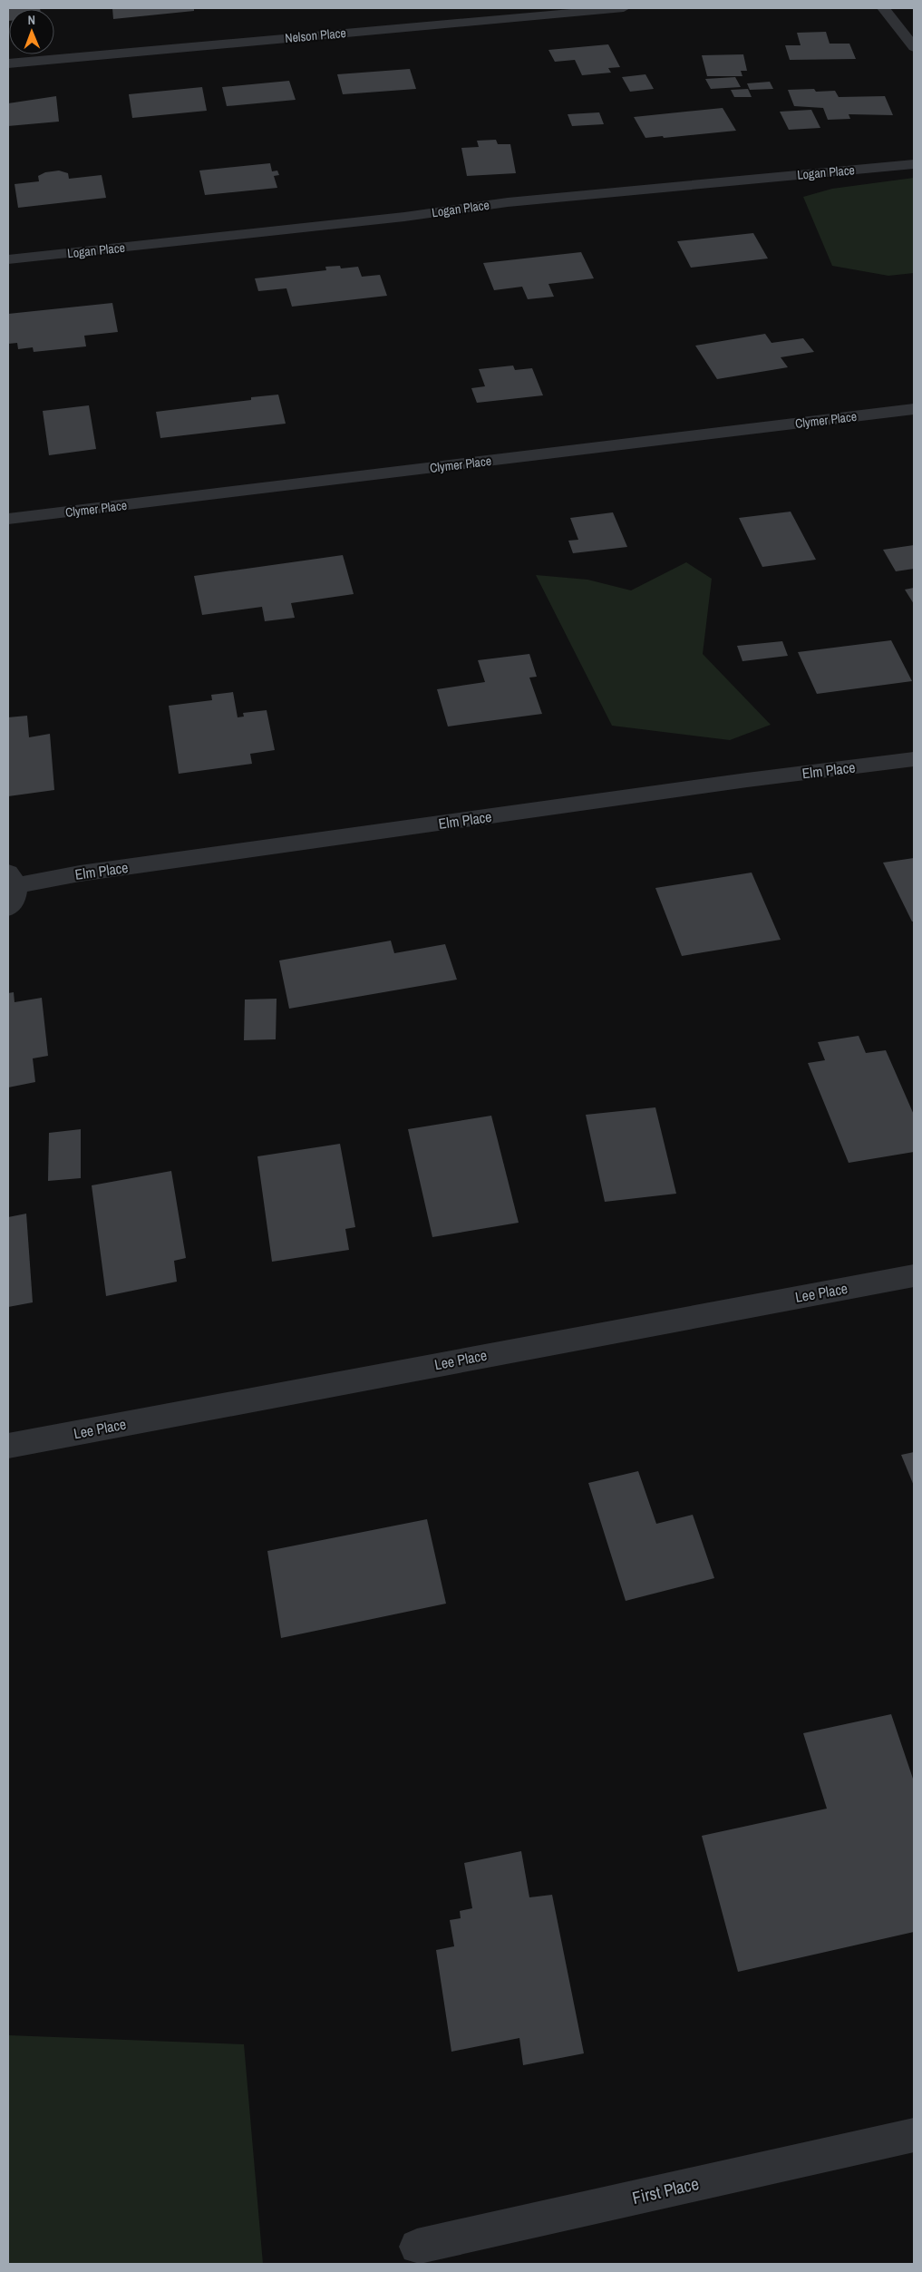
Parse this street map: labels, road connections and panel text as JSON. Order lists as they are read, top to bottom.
{
  "streets": {
    "street": [
      "Nelson Place",
      "Logan Place",
      "Clymer Place",
      "Elm Place",
      "Lee Place",
      "First Place"
    ]
  },
  "north": "top"
}
